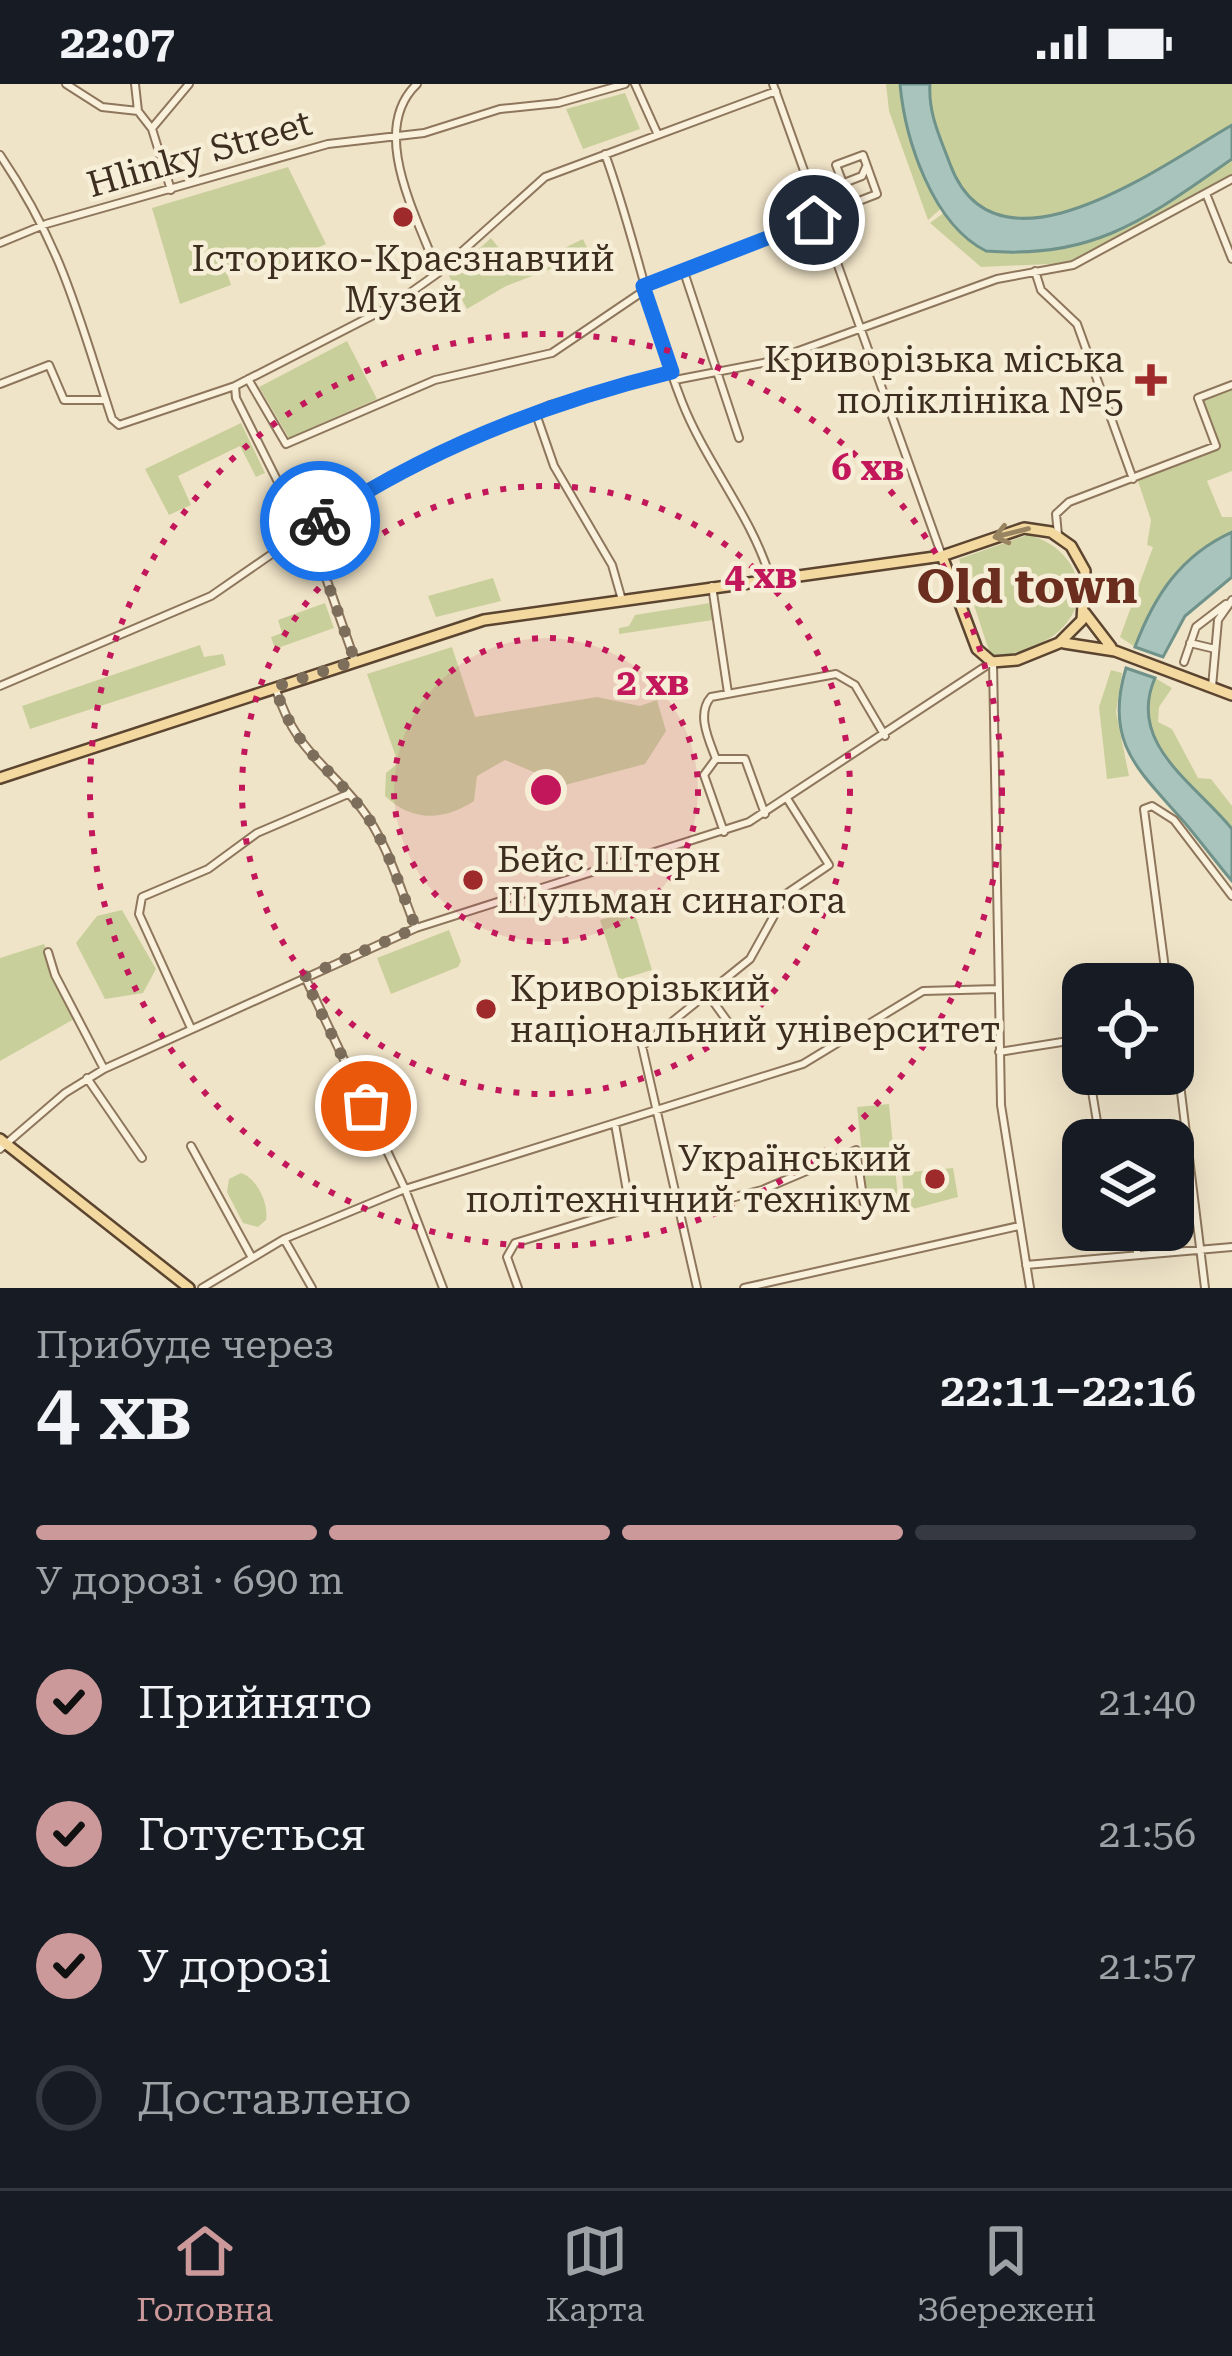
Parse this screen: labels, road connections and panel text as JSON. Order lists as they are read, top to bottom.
{
  "streets": {
    "street": ["Hlinky Street"]
  },
  "districts": ["Old town"],
  "places": {
    "other": [
      "Історико-Краєзнавчий Музей",
      "Бейс Штерн Шульман синагога",
      "Криворізький національний університет",
      "Український політехнічний технікум"
    ],
    "health": ["Криворізька міська поліклініка №5"]
  },
  "page": {
    "status": "22:07",
    "heading": ["4 хв", "Прибуде через", "22:11–22:16"],
    "bar": "У дорозі · 690 m",
    "list": [
      ["Прийнято", "21:40"],
      ["Готується", "21:56"],
      ["У дорозі", "21:57"],
      "Доставлено"
    ],
    "tabs": ["Головна", "Карта", "Збережені"]
  },
  "rings": ["6 хв", "4 хв", "2 хв"]
}
